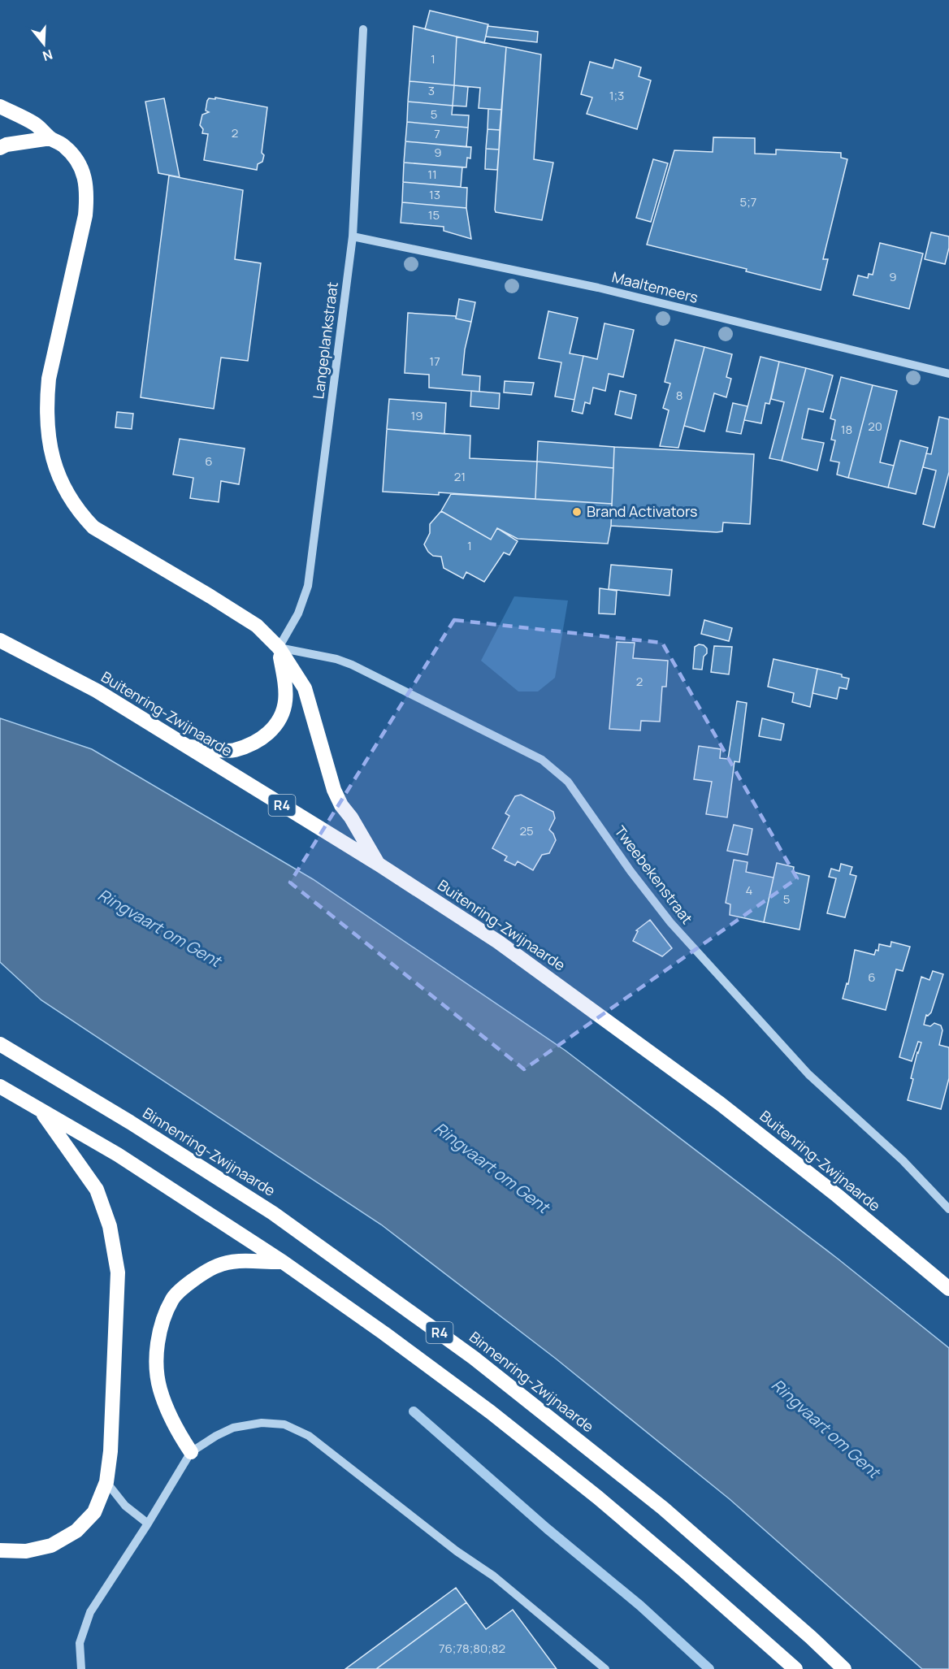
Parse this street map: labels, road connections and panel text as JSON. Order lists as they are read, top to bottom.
{
  "streets": {
    "highway": ["Buitenring-Zwijnaarde", "R4", "Binnenring-Zwijnaarde"],
    "street": ["Maaltemeers", "Langeplankstraat", "Tweebekenstraat"]
  },
  "crossings": [
    ["Maaltemeers", "Langeplankstraat"],
    ["Langeplankstraat", "R4"],
    ["Langeplankstraat", "Tweebekenstraat"],
    ["Buitenring-Zwijnaarde", "R4"],
    ["R4", "Tweebekenstraat"]
  ],
  "water": ["Ringvaart om Gent"],
  "places": ["Brand Activators"],
  "house_numbers": [
    "1",
    "3",
    "1;3",
    "5",
    "2",
    "7",
    "9",
    "11",
    "13",
    "5;7",
    "15",
    "9",
    "17",
    "8",
    "19",
    "20",
    "18",
    "6",
    "21",
    "1",
    "2",
    "25",
    "4",
    "5",
    "6",
    "76;78;80;82"
  ],
  "north": "bottom"
}
